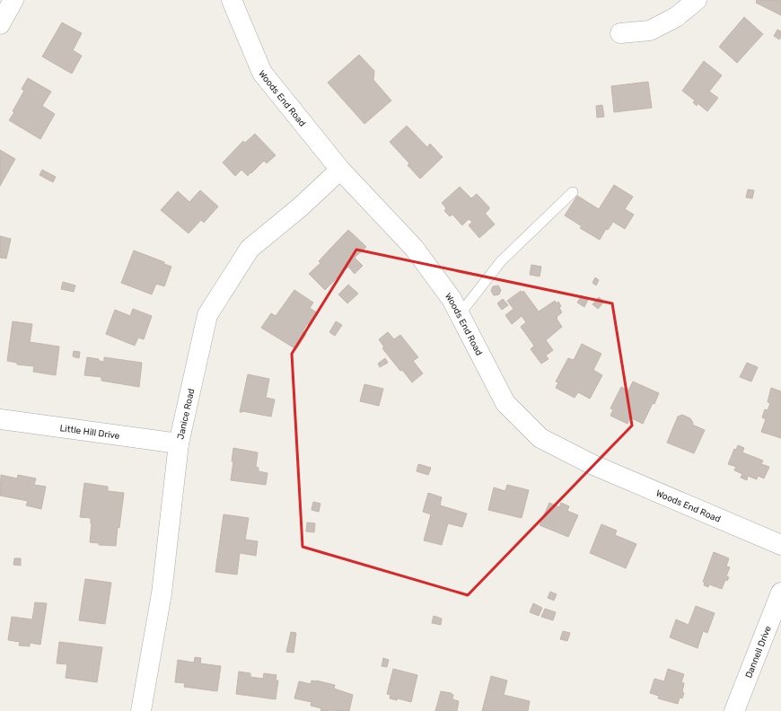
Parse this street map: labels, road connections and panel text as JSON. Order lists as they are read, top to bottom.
{
  "streets": {
    "street": [
      "Woods End Road",
      "Janice Road",
      "Little Hill Drive",
      "Dannell Drive"
    ]
  },
  "crossings": [
    ["Woods End Road", "Janice Road"],
    ["Janice Road", "Little Hill Drive"]
  ]
}
